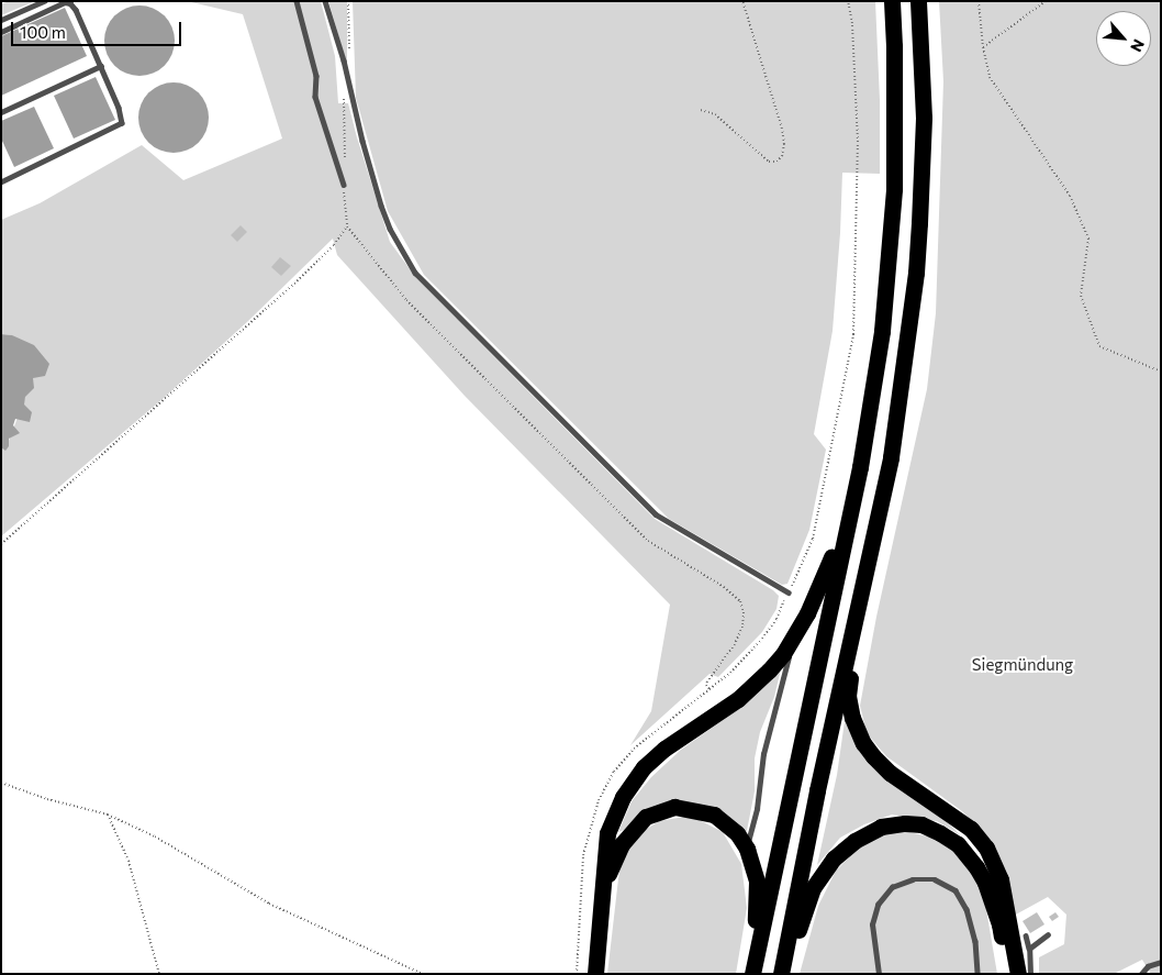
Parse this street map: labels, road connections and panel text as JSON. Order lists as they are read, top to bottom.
{
  "parks": ["Siegmündung"],
  "scale_bar": "100 m",
  "north": "bottom right"
}
